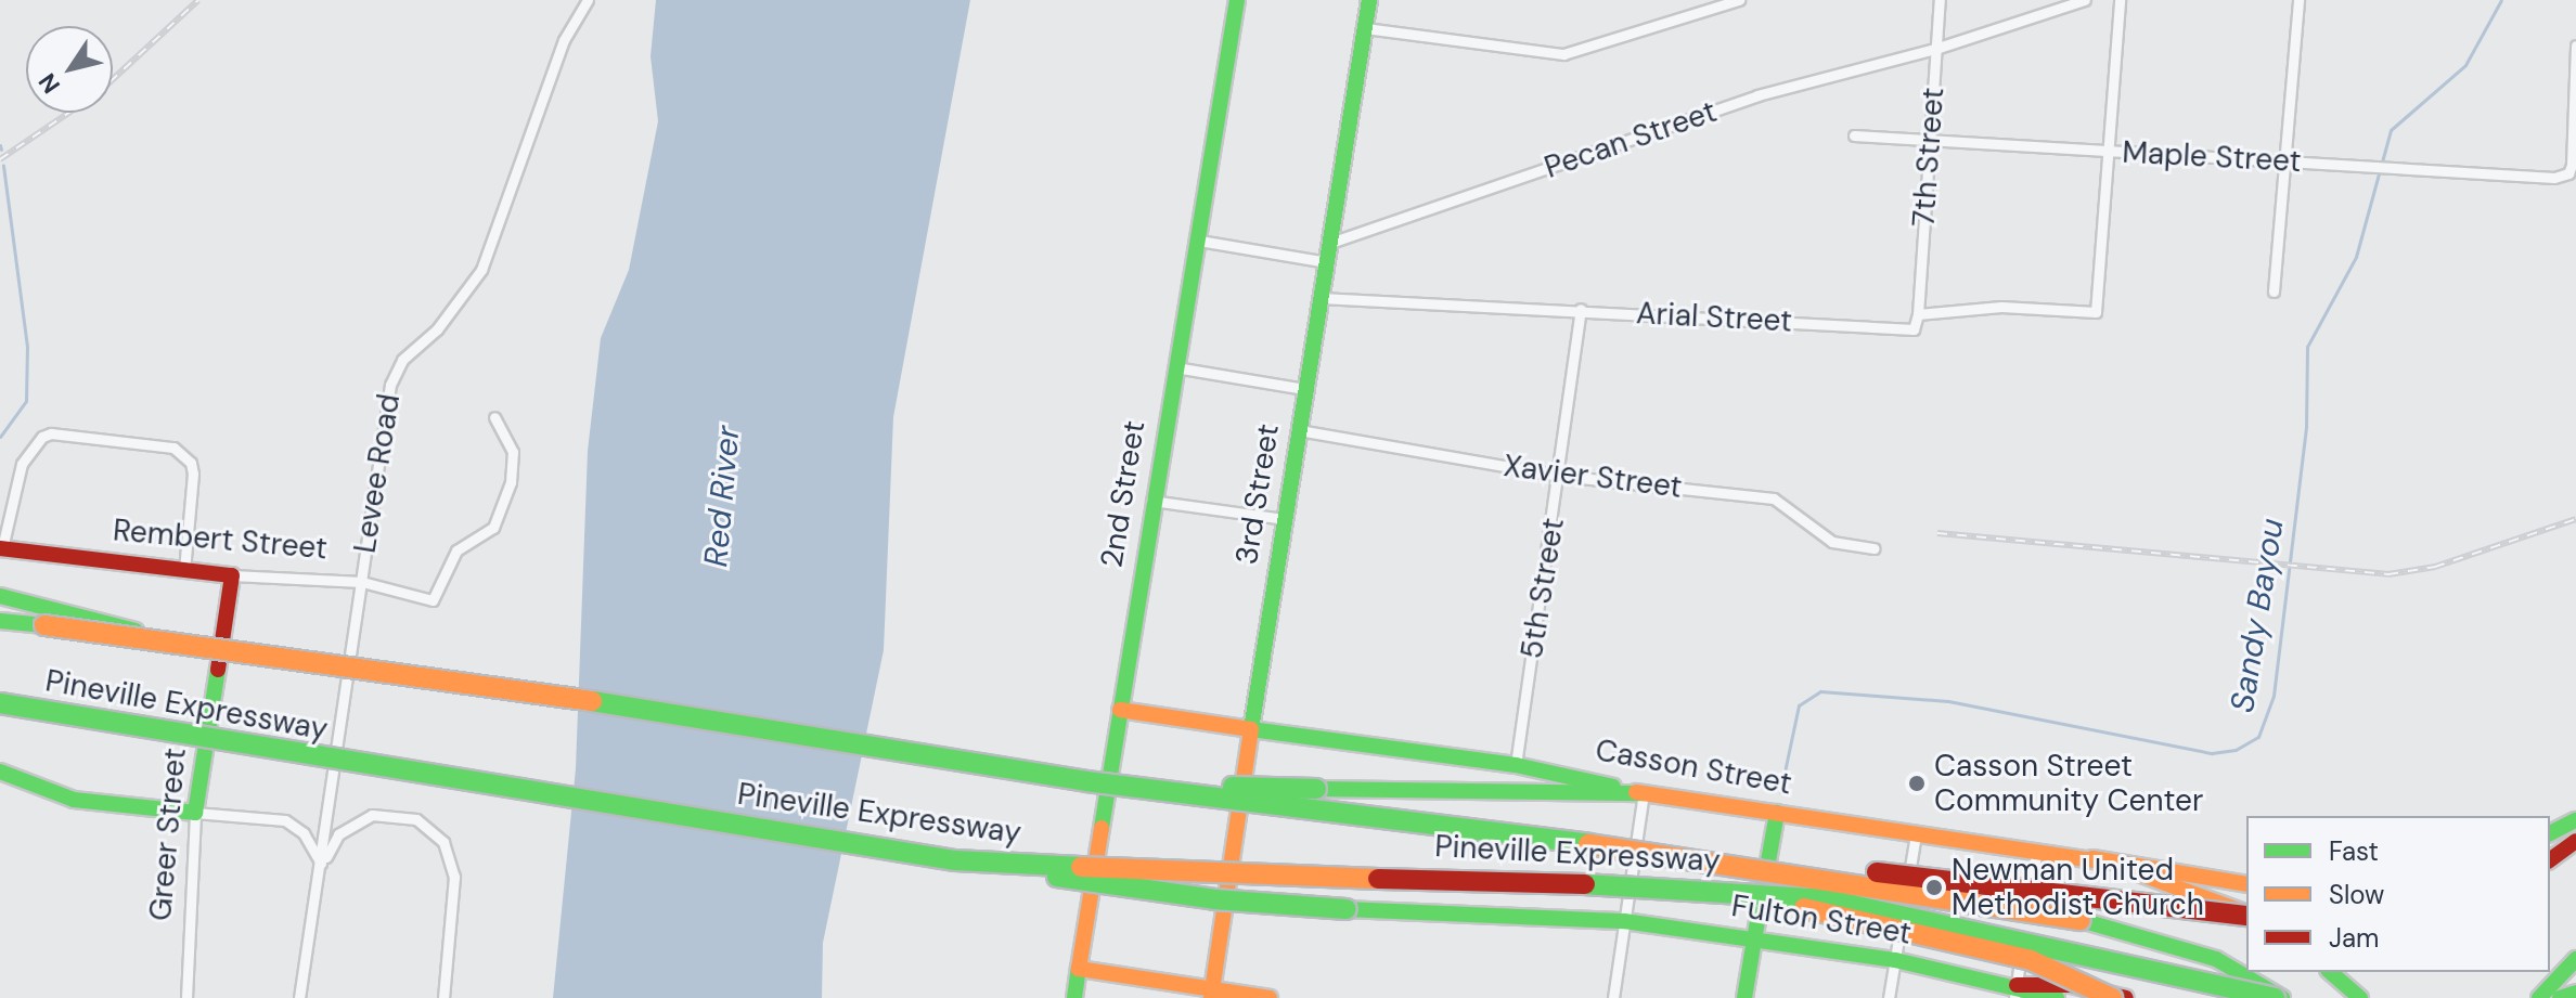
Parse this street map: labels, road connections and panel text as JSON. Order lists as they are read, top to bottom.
{
  "streets": {
    "main road": [
      "2nd Street",
      "3rd Street",
      "Rembert Street",
      "Pineville Expressway",
      "Casson Street",
      "Greer Street",
      "Fulton Street"
    ],
    "street": [
      "Pecan Street",
      "7th Street",
      "Maple Street",
      "Arial Street",
      "Levee Road",
      "Xavier Street",
      "5th Street"
    ]
  },
  "crossings": [
    ["Pecan Street", "7th Street"],
    ["Pecan Street", "3rd Street"],
    ["7th Street", "Maple Street"],
    ["7th Street", "Arial Street"],
    ["Maple Street", "Arial Street"],
    ["Arial Street", "3rd Street"],
    ["Arial Street", "5th Street"],
    ["Levee Road", "Rembert Street"],
    ["Xavier Street", "3rd Street"],
    ["Xavier Street", "5th Street"],
    ["2nd Street", "Casson Street"],
    ["3rd Street", "Casson Street"],
    ["Rembert Street", "Greer Street"],
    ["5th Street", "Casson Street"],
    ["Pineville Expressway", "Fulton Street"]
  ],
  "water": ["Red River", "Sandy Bayou"],
  "places": ["Casson Street Community Center", "Newman United Methodist Church"],
  "legend": ["Fast", "Slow", "Jam"],
  "north": "bottom left"
}
